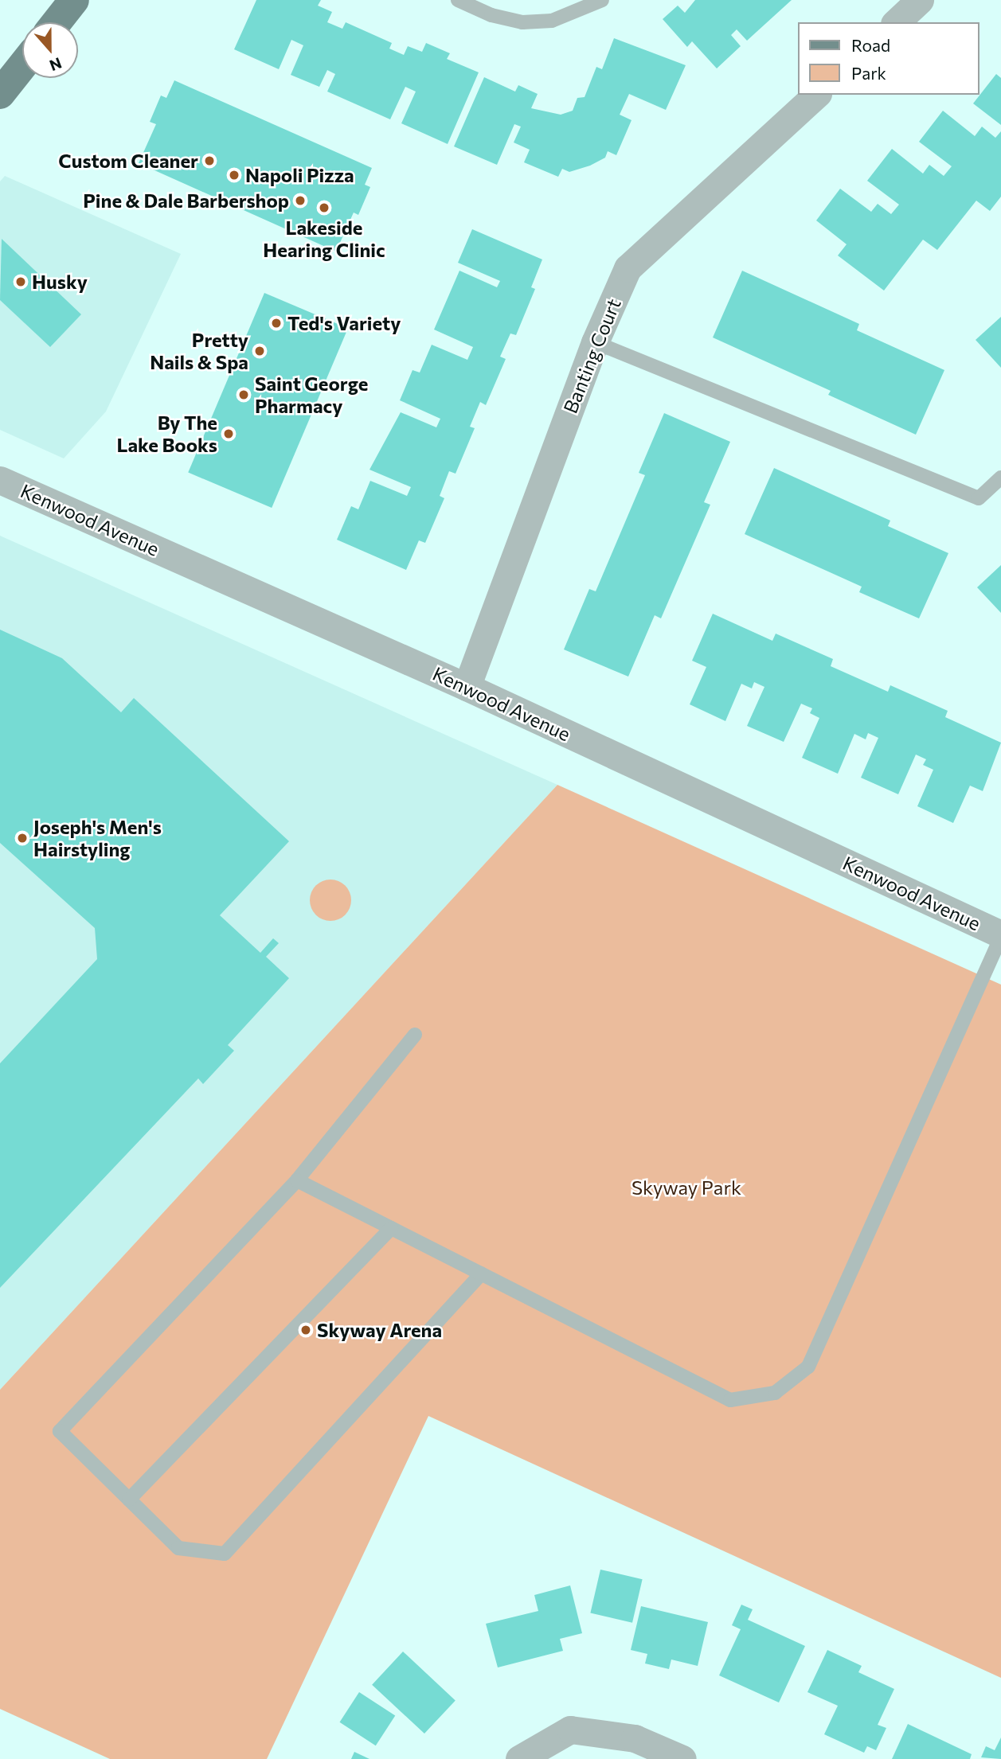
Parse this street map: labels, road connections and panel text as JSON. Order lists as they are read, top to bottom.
{
  "streets": {
    "street": ["Banting Court", "Kenwood Avenue"]
  },
  "crossings": [
    ["Banting Court", "Kenwood Avenue"]
  ],
  "parks": ["Skyway Park"],
  "places": [
    "Custom Cleaner",
    "Napoli Pizza",
    "Pine & Dale Barbershop",
    "Lakeside Hearing Clinic",
    "Husky",
    "Ted's Variety",
    "Pretty Nails & Spa",
    "Saint George Pharmacy",
    "By The Lake Books",
    "Joseph's Men's Hairstyling",
    "Skyway Arena"
  ],
  "legend": ["Road", "Park"],
  "north": "bottom"
}
